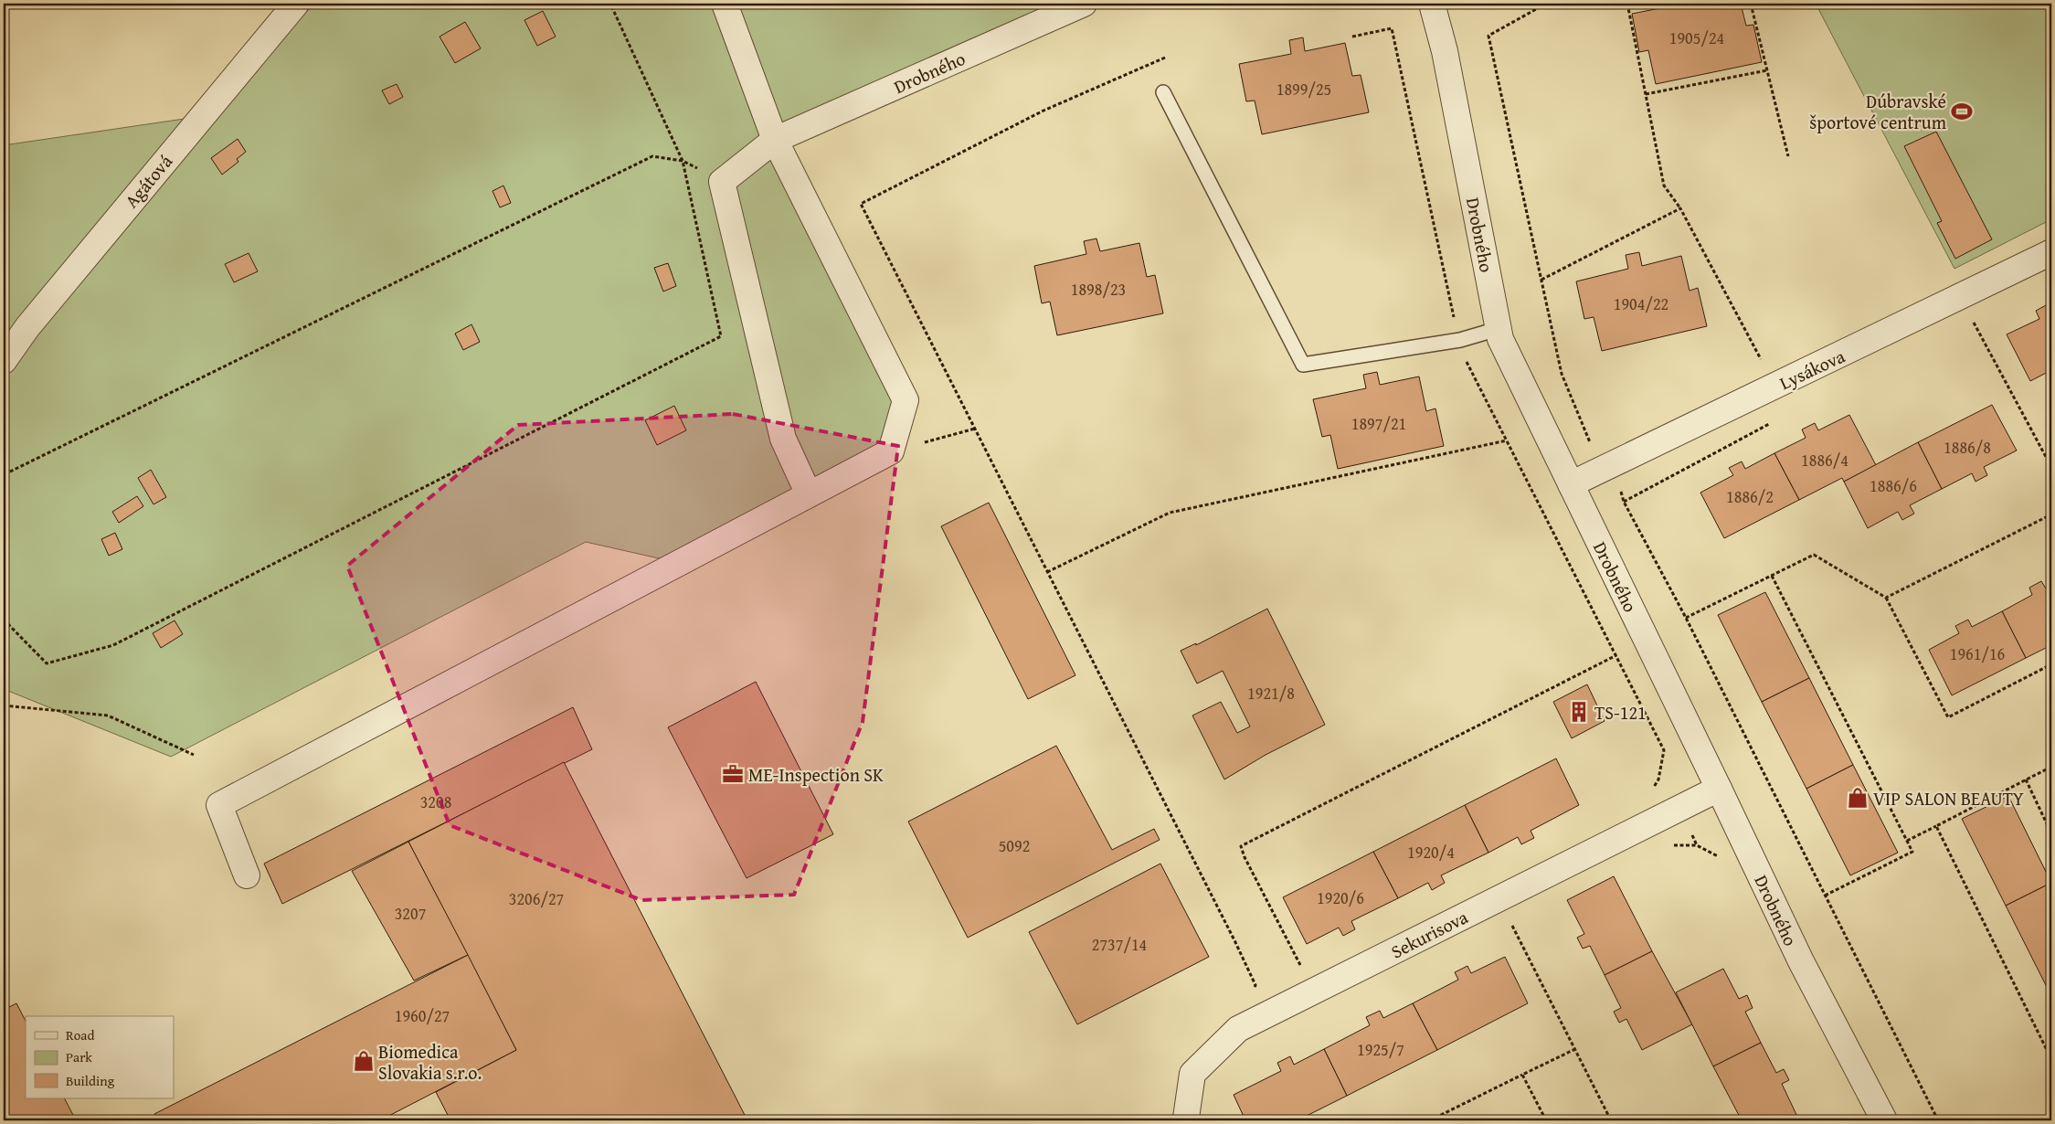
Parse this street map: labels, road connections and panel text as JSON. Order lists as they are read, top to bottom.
{
  "streets": {
    "street": [
      "Drobného",
      "Agátová",
      "Lysákova",
      "Sekurisova"
    ]
  },
  "crossings": [
    ["Drobného", "Lysákova"],
    ["Drobného", "Sekurisova"]
  ],
  "places": {
    "sports": ["Dúbravské športové centrum"],
    "building": ["TS-121"],
    "office": ["ME-Inspection SK"],
    "shop": ["VIP SALON BEAUTY", "Biomedica Slovakia s.r.o."]
  },
  "house_numbers": [
    "1905/24",
    "1899/25",
    "1898/23",
    "1904/22",
    "1897/21",
    "1886/8",
    "1886/4",
    "1886/6",
    "1886/2",
    "1961/16",
    "1921/8",
    "3208",
    "5092",
    "1920/4",
    "1920/6",
    "3206/27",
    "3207",
    "2737/14",
    "1960/27",
    "1925/7"
  ],
  "legend": ["Road", "Park", "Building"]
}
